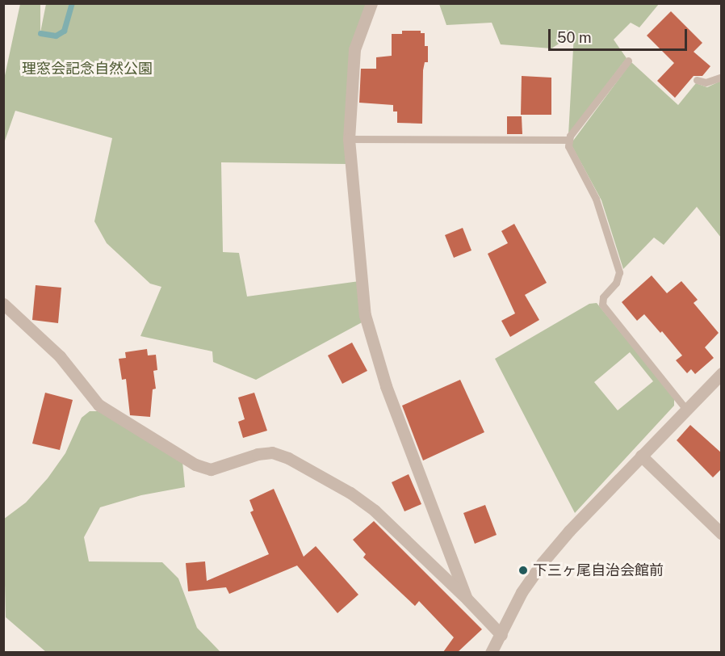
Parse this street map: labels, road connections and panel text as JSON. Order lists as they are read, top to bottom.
{
  "parks": ["理窓会記念自然公園"],
  "places": ["下三ヶ尾自治会館前"],
  "scale_bar": "50 m"
}
